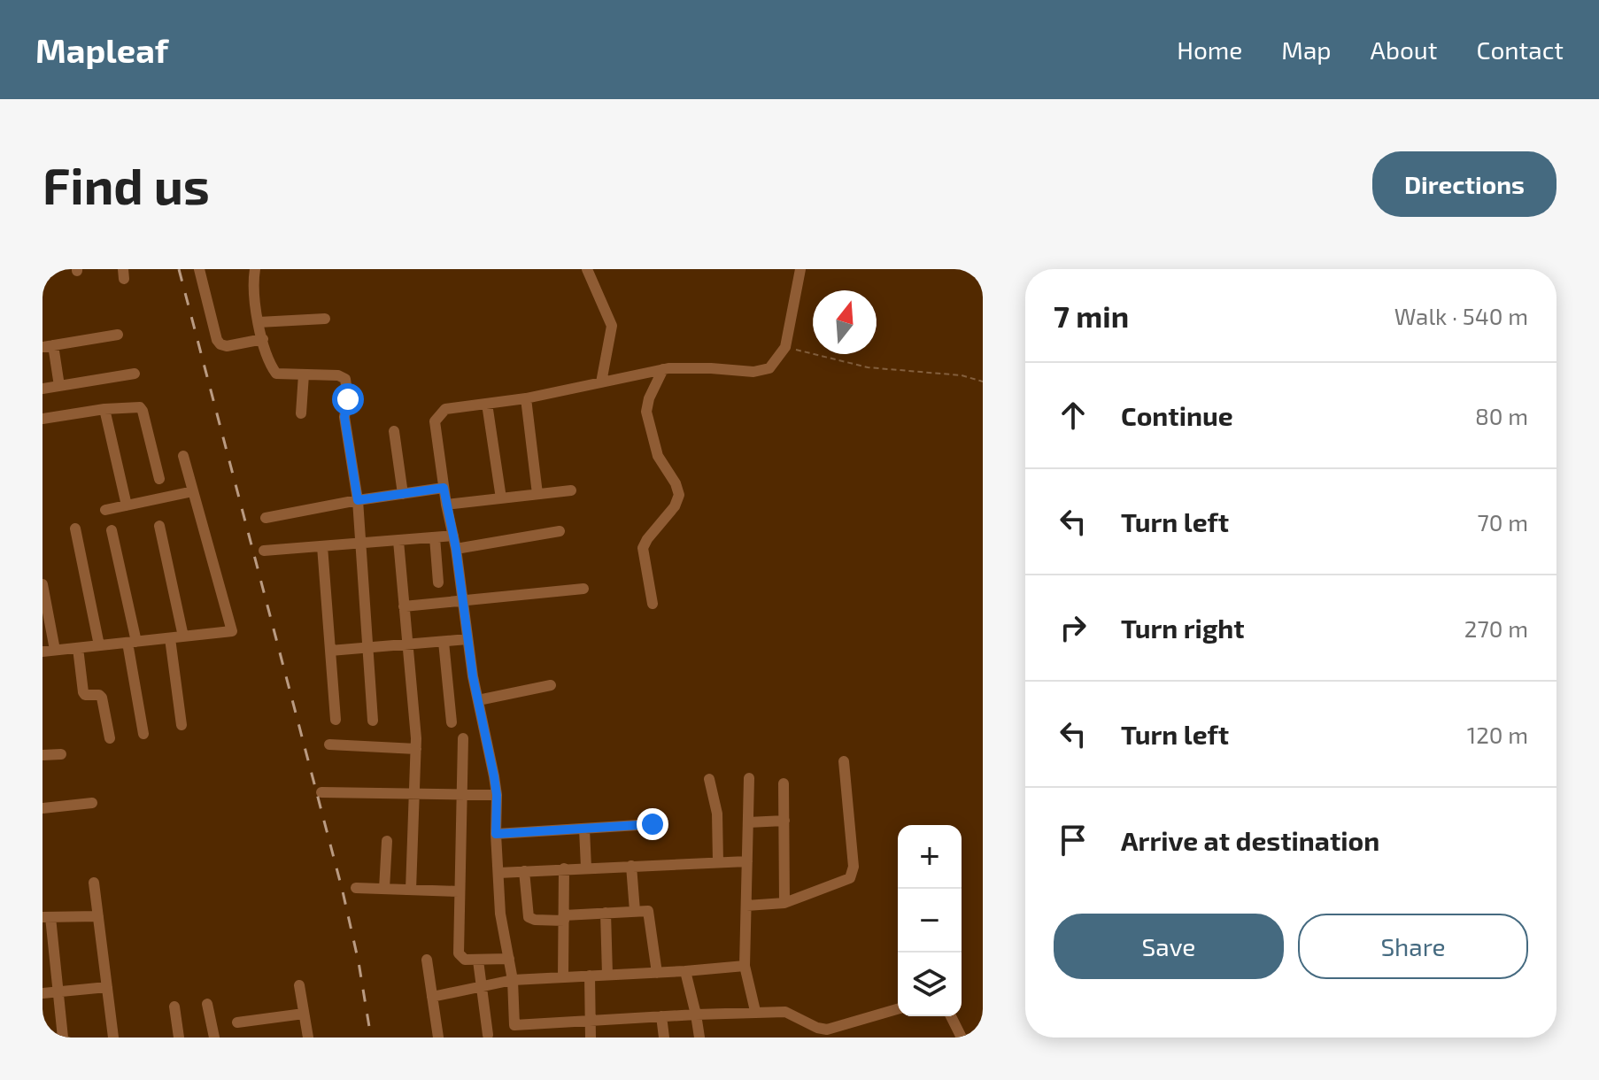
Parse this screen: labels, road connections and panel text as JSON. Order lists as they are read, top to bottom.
{
  "north": "top",
  "page": {
    "header": "Mapleaf",
    "nav": [
      "Home",
      "Map",
      "About",
      "Contact"
    ],
    "buttons": [
      "Directions",
      ["Save", "Share"]
    ],
    "title": "Find us",
    "heading": ["7 min", "Walk · 540 m"],
    "list": [
      ["Continue", "80 m"],
      ["Turn left", "70 m"],
      ["Turn right", "270 m"],
      ["Turn left", "120 m"],
      "Arrive at destination"
    ],
    "map_buttons": ["+", "−"]
  }
}
